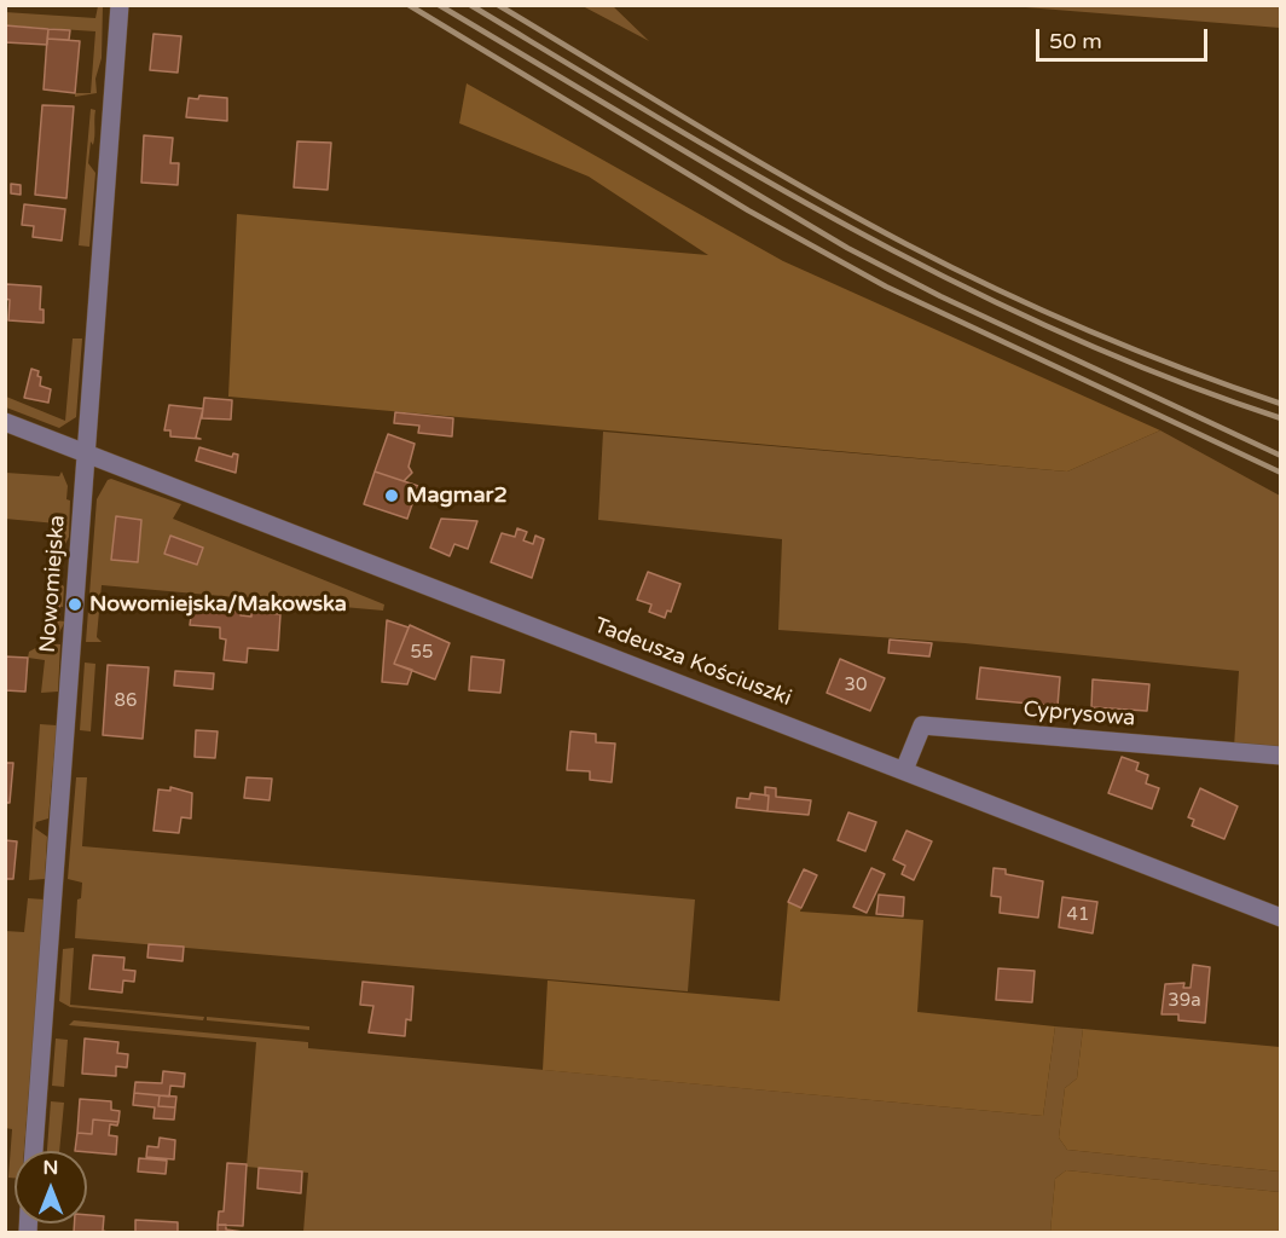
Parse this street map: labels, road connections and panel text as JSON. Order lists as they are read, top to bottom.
{
  "streets": {
    "street": ["Nowomiejska", "Tadeusza Kościuszki", "Cyprysowa"]
  },
  "crossings": [
    ["Nowomiejska", "Tadeusza Kościuszki"],
    ["Tadeusza Kościuszki", "Cyprysowa"]
  ],
  "places": ["Magmar2", "Nowomiejska/Makowska"],
  "house_numbers": [
    "55",
    "30",
    "86",
    "41",
    "39a"
  ],
  "scale_bar": "50 m",
  "north": "top"
}
